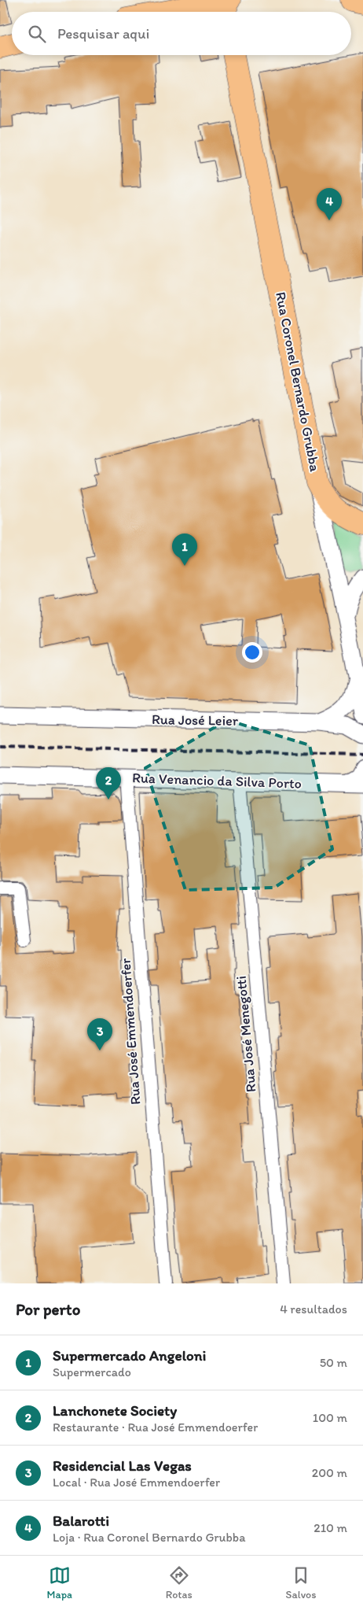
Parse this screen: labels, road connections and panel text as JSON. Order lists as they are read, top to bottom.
{
  "streets": {
    "highway": ["Rua Coronel Bernardo Grubba"],
    "street": [
      "Rua José Leier",
      "Rua Venancio da Silva Porto",
      "Rua José Emmendoerfer",
      "Rua José Menegotti"
    ]
  },
  "crossings": [
    ["Rua Coronel Bernardo Grubba", "Rua José Leier"],
    ["Rua Venancio da Silva Porto", "Rua José Emmendoerfer"],
    ["Rua Venancio da Silva Porto", "Rua José Menegotti"]
  ],
  "page": {
    "search": "Pesquisar aqui",
    "pins": [
      "4",
      "1",
      "2",
      "3"
    ],
    "heading": ["Por perto", "4 resultados"],
    "list": [
      {
        "mark": "1",
        "name": "Supermercado Angeloni",
        "note": "Supermercado",
        "value": "50 m"
      },
      {
        "mark": "2",
        "name": "Lanchonete Society",
        "note": "Restaurante · Rua José Emmendoerfer",
        "value": "100 m"
      },
      {
        "mark": "3",
        "name": "Residencial Las Vegas",
        "note": "Local · Rua José Emmendoerfer",
        "value": "200 m"
      },
      {
        "mark": "4",
        "name": "Balarotti",
        "note": "Loja · Rua Coronel Bernardo Grubba",
        "value": "210 m"
      }
    ],
    "nav": ["Mapa", "Rotas", "Salvos"]
  }
}
